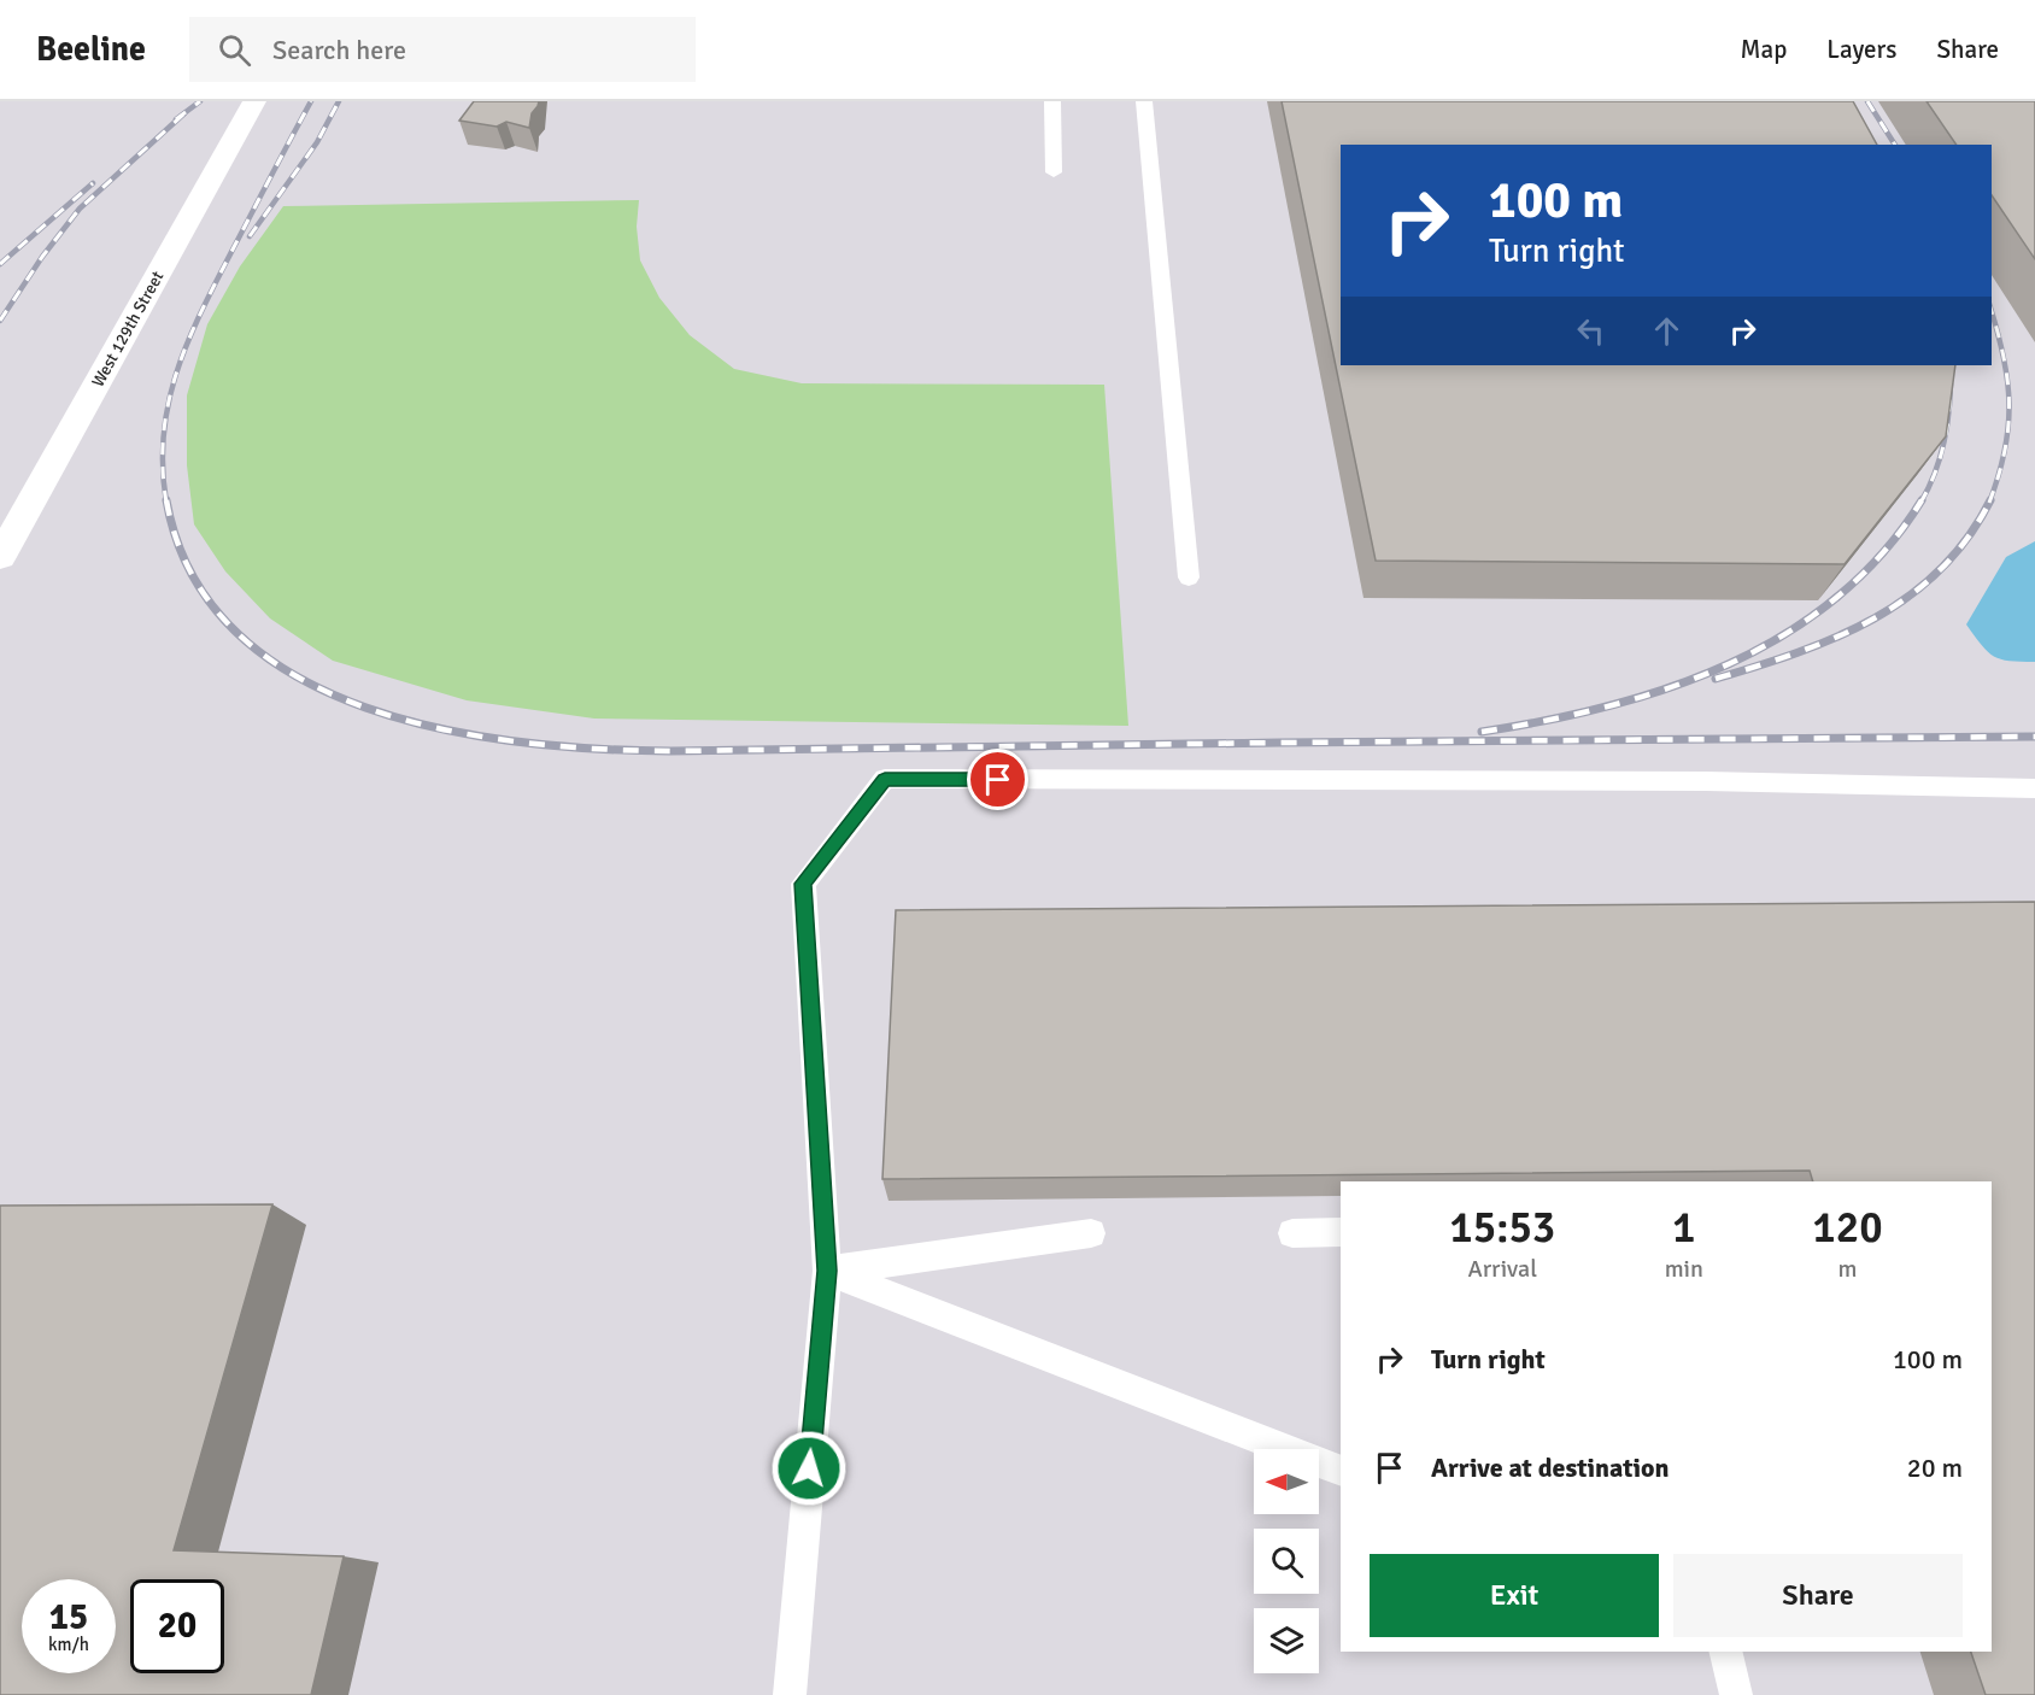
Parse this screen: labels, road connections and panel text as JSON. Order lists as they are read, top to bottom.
{
  "streets": {
    "street": ["West 129th Street"]
  },
  "north": "left",
  "page": {
    "header": "Beeline",
    "search": "Search here",
    "nav": ["Map", "Layers", "Share"],
    "turn": ["100 m", "Turn right"],
    "eta": [
      "15:53",
      "Arrival",
      "1",
      "min",
      "120",
      "m"
    ],
    "list": [
      {
        "name": "Turn right",
        "value": "100 m"
      },
      {
        "name": "Arrive at destination",
        "value": "20 m"
      }
    ],
    "buttons": ["Exit", "Share"],
    "speed": "15 km/h",
    "limit": "20"
  }
}
